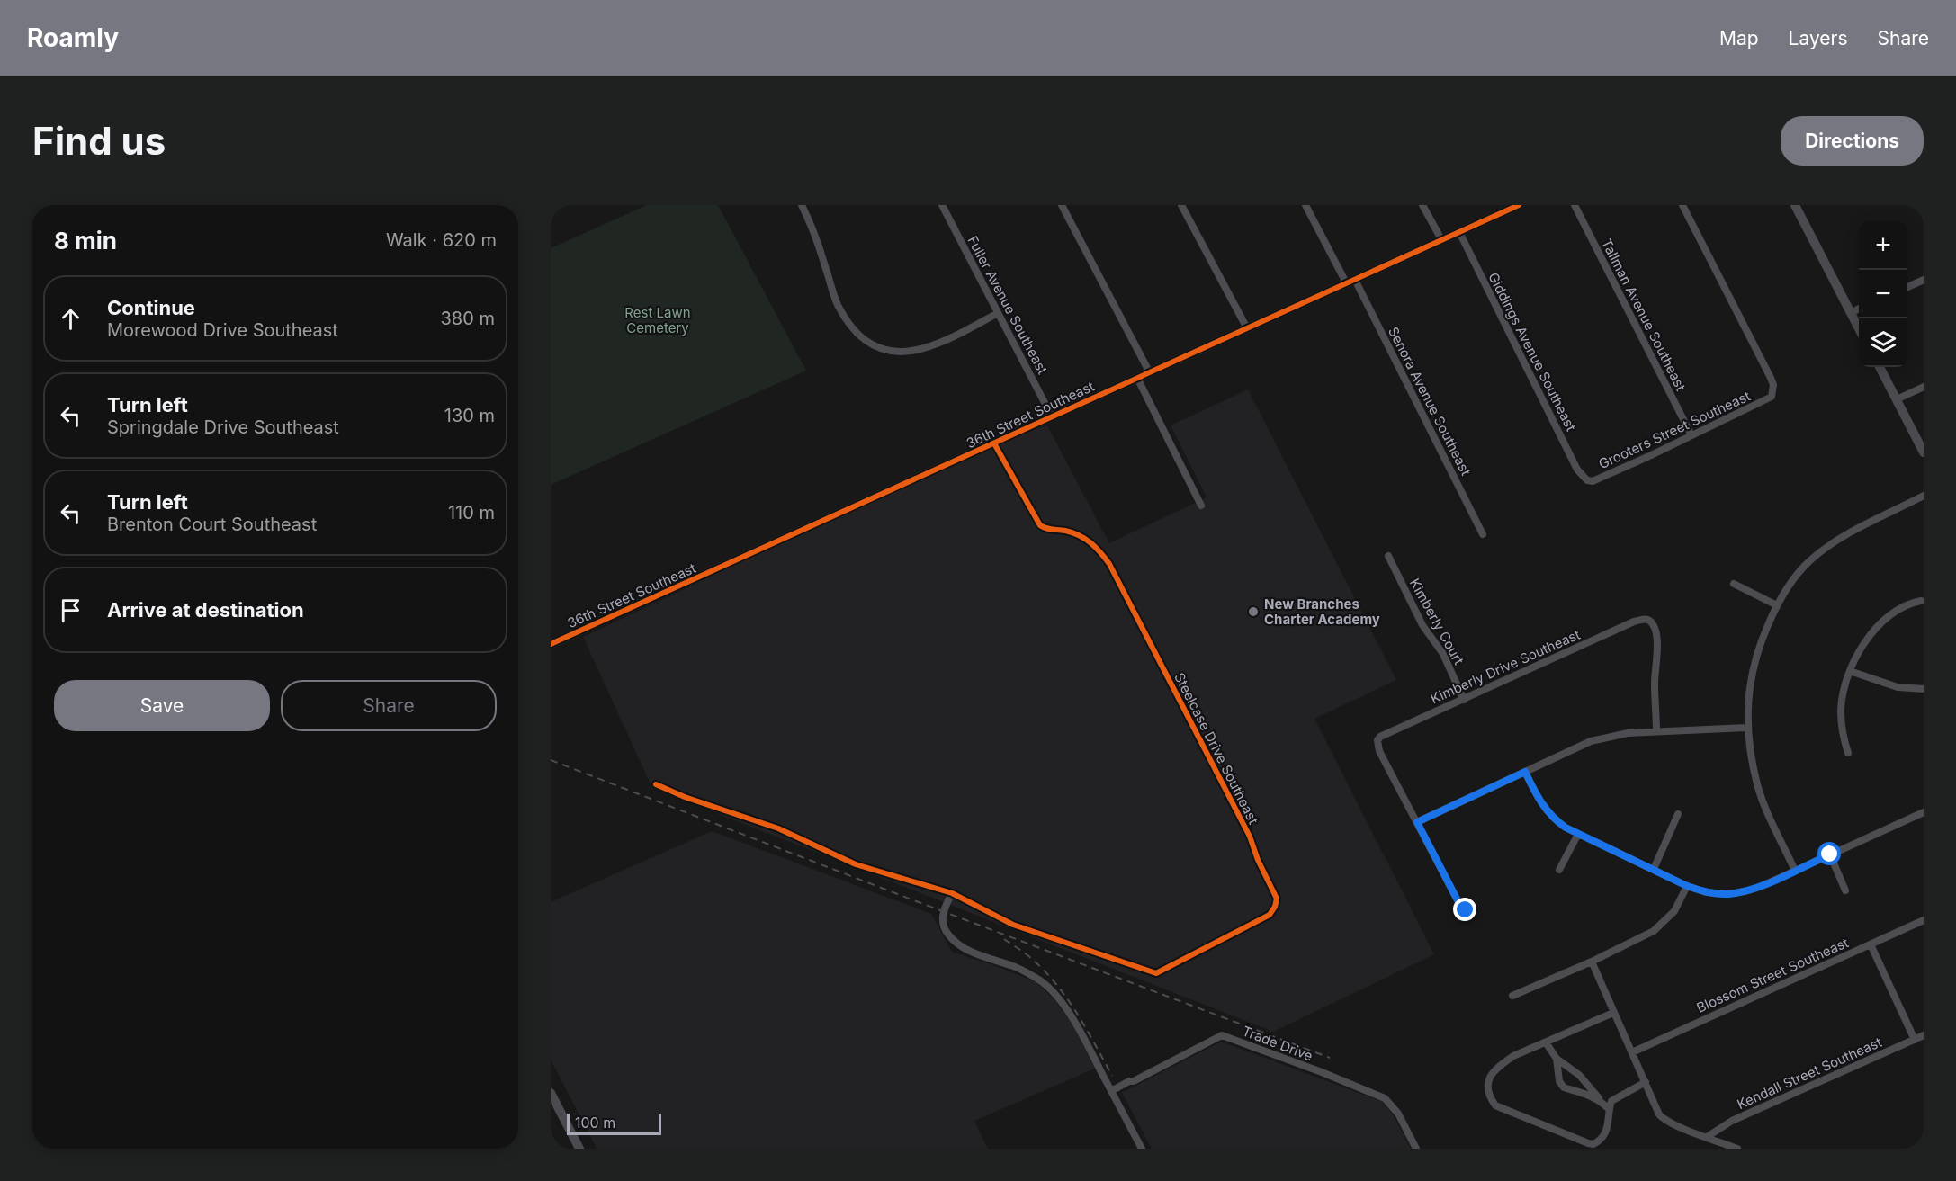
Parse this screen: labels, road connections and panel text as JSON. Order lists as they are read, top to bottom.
{
  "streets": {
    "street": [
      "Fuller Avenue Southeast",
      "Tallman Avenue Southeast",
      "Giddings Avenue Southeast",
      "Senora Avenue Southeast",
      "36th Street Southeast",
      "Grooters Street Southeast",
      "Kimberly Court",
      "Kimberly Drive Southeast",
      "Steelcase Drive Southeast",
      "Blossom Street Southeast",
      "Trade Drive",
      "Kendall Street Southeast"
    ]
  },
  "crossings": [
    ["Fuller Avenue Southeast", "36th Street Southeast"],
    ["Tallman Avenue Southeast", "Grooters Street Southeast"],
    ["Giddings Avenue Southeast", "36th Street Southeast"],
    ["Giddings Avenue Southeast", "Grooters Street Southeast"],
    ["Senora Avenue Southeast", "36th Street Southeast"],
    ["36th Street Southeast", "Steelcase Drive Southeast"],
    ["Kimberly Court", "Kimberly Drive Southeast"]
  ],
  "parks": ["Rest Lawn Cemetery"],
  "places": ["New Branches Charter Academy"],
  "scale_bar": "100 m",
  "page": {
    "header": "Roamly",
    "nav": ["Map", "Layers", "Share"],
    "buttons": [
      "Directions",
      ["Save", "Share"]
    ],
    "title": "Find us",
    "heading": ["8 min", "Walk · 620 m"],
    "map_buttons": ["+", "−"],
    "list": [
      ["Continue", "Morewood Drive Southeast", "380 m"],
      ["Turn left", "Springdale Drive Southeast", "130 m"],
      ["Turn left", "Brenton Court Southeast", "110 m"],
      "Arrive at destination"
    ],
    "scale": "100 m"
  }
}
